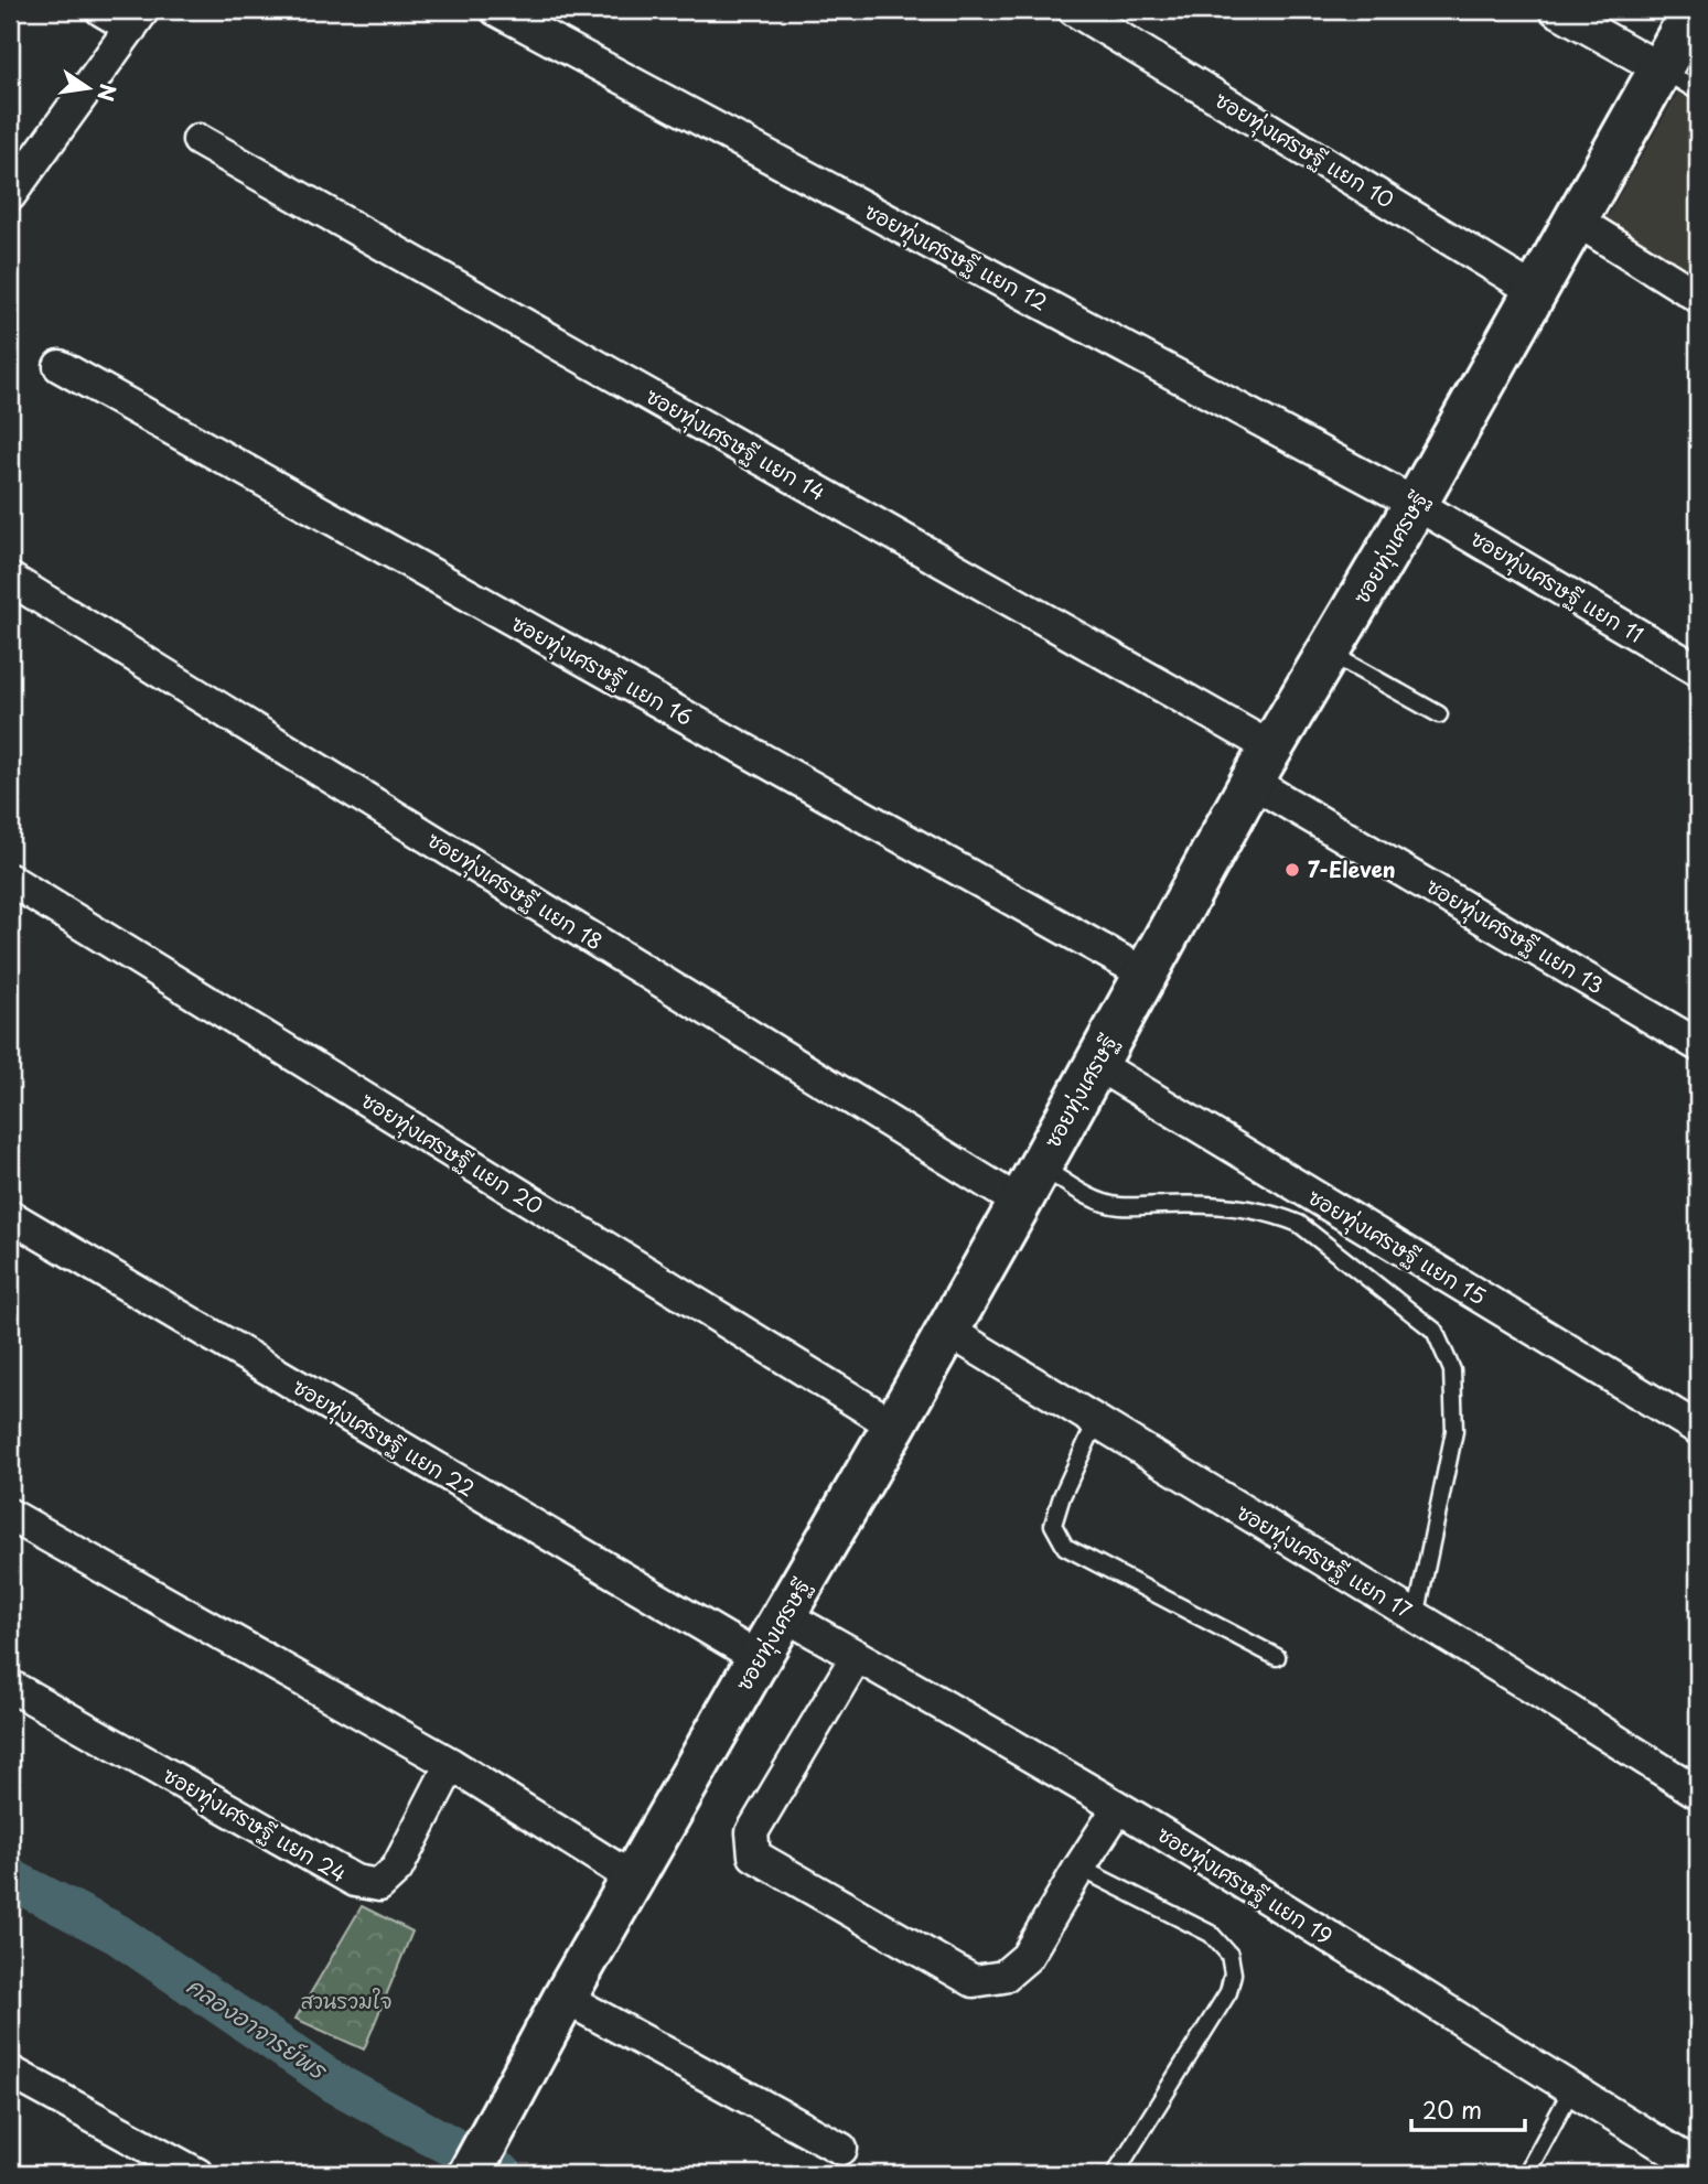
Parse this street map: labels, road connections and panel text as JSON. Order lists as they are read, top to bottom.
{
  "streets": {
    "main road": ["ซอยทุ่งเศรษฐี"],
    "street": [
      "ซอยทุ่งเศรษฐี แยก 10",
      "ซอยทุ่งเศรษฐี แยก 12",
      "ซอยทุ่งเศรษฐี แยก 14",
      "ซอยทุ่งเศรษฐี แยก 11",
      "ซอยทุ่งเศรษฐี แยก 16",
      "ซอยทุ่งเศรษฐี แยก 18",
      "ซอยทุ่งเศรษฐี แยก 13",
      "ซอยทุ่งเศรษฐี แยก 20",
      "ซอยทุ่งเศรษฐี แยก 15",
      "ซอยทุ่งเศรษฐี แยก 22",
      "ซอยทุ่งเศรษฐี แยก 17",
      "ซอยทุ่งเศรษฐี แยก 24",
      "ซอยทุ่งเศรษฐี แยก 19"
    ]
  },
  "crossings": [
    ["ซอยทุ่งเศรษฐี แยก 10", "ซอยทุ่งเศรษฐี"],
    ["ซอยทุ่งเศรษฐี แยก 12", "ซอยทุ่งเศรษฐี"],
    ["ซอยทุ่งเศรษฐี แยก 12", "ซอยทุ่งเศรษฐี แยก 11"],
    ["ซอยทุ่งเศรษฐี แยก 14", "ซอยทุ่งเศรษฐี"],
    ["ซอยทุ่งเศรษฐี แยก 14", "ซอยทุ่งเศรษฐี แยก 13"],
    ["ซอยทุ่งเศรษฐี", "ซอยทุ่งเศรษฐี แยก 11"],
    ["ซอยทุ่งเศรษฐี", "ซอยทุ่งเศรษฐี แยก 16"],
    ["ซอยทุ่งเศรษฐี", "ซอยทุ่งเศรษฐี แยก 18"],
    ["ซอยทุ่งเศรษฐี", "ซอยทุ่งเศรษฐี แยก 13"],
    ["ซอยทุ่งเศรษฐี", "ซอยทุ่งเศรษฐี แยก 20"],
    ["ซอยทุ่งเศรษฐี", "ซอยทุ่งเศรษฐี แยก 15"],
    ["ซอยทุ่งเศรษฐี", "ซอยทุ่งเศรษฐี แยก 22"],
    ["ซอยทุ่งเศรษฐี", "ซอยทุ่งเศรษฐี แยก 17"],
    ["ซอยทุ่งเศรษฐี", "ซอยทุ่งเศรษฐี แยก 19"]
  ],
  "water": ["คลองอาจารย์พร"],
  "parks": ["สวนรวมใจ"],
  "places": ["7-Eleven"],
  "scale_bar": "20 m",
  "north": "right"
}
